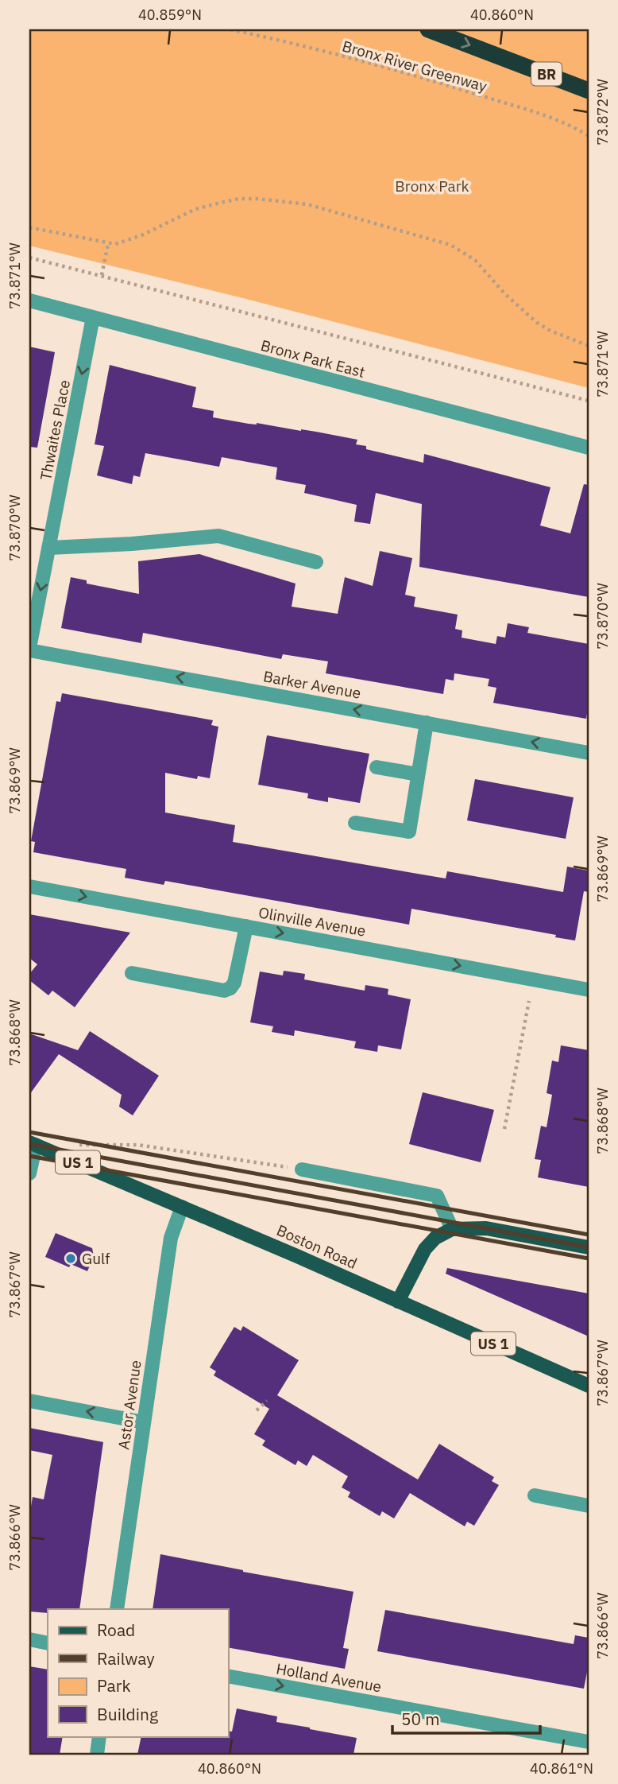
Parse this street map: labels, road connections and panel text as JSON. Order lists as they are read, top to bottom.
{
  "streets": {
    "highway": ["BR"],
    "main road": ["US 1", "Boston Road"],
    "street": [
      "Bronx Park East",
      "Thwaites Place",
      "Barker Avenue",
      "Olinville Avenue",
      "Astor Avenue",
      "Holland Avenue"
    ],
    "path": ["Bronx River Greenway"]
  },
  "crossings": [
    ["Bronx Park East", "Thwaites Place"],
    ["Thwaites Place", "Barker Avenue"],
    ["Boston Road", "Astor Avenue"]
  ],
  "one_way": [
    "Thwaites Place",
    "Barker Avenue",
    "Olinville Avenue",
    "Holland Avenue"
  ],
  "parks": ["Bronx Park"],
  "places": ["Gulf"],
  "legend": [
    "Road",
    "Railway",
    "Park",
    "Building"
  ],
  "scale_bar": "50 m",
  "coordinates": [
    "40.859°N",
    "40.860°N",
    "73.872°W",
    "73.871°W",
    "73.870°W",
    "73.869°W",
    "73.868°W",
    "73.867°W",
    "73.866°W",
    "40.861°N"
  ]
}
